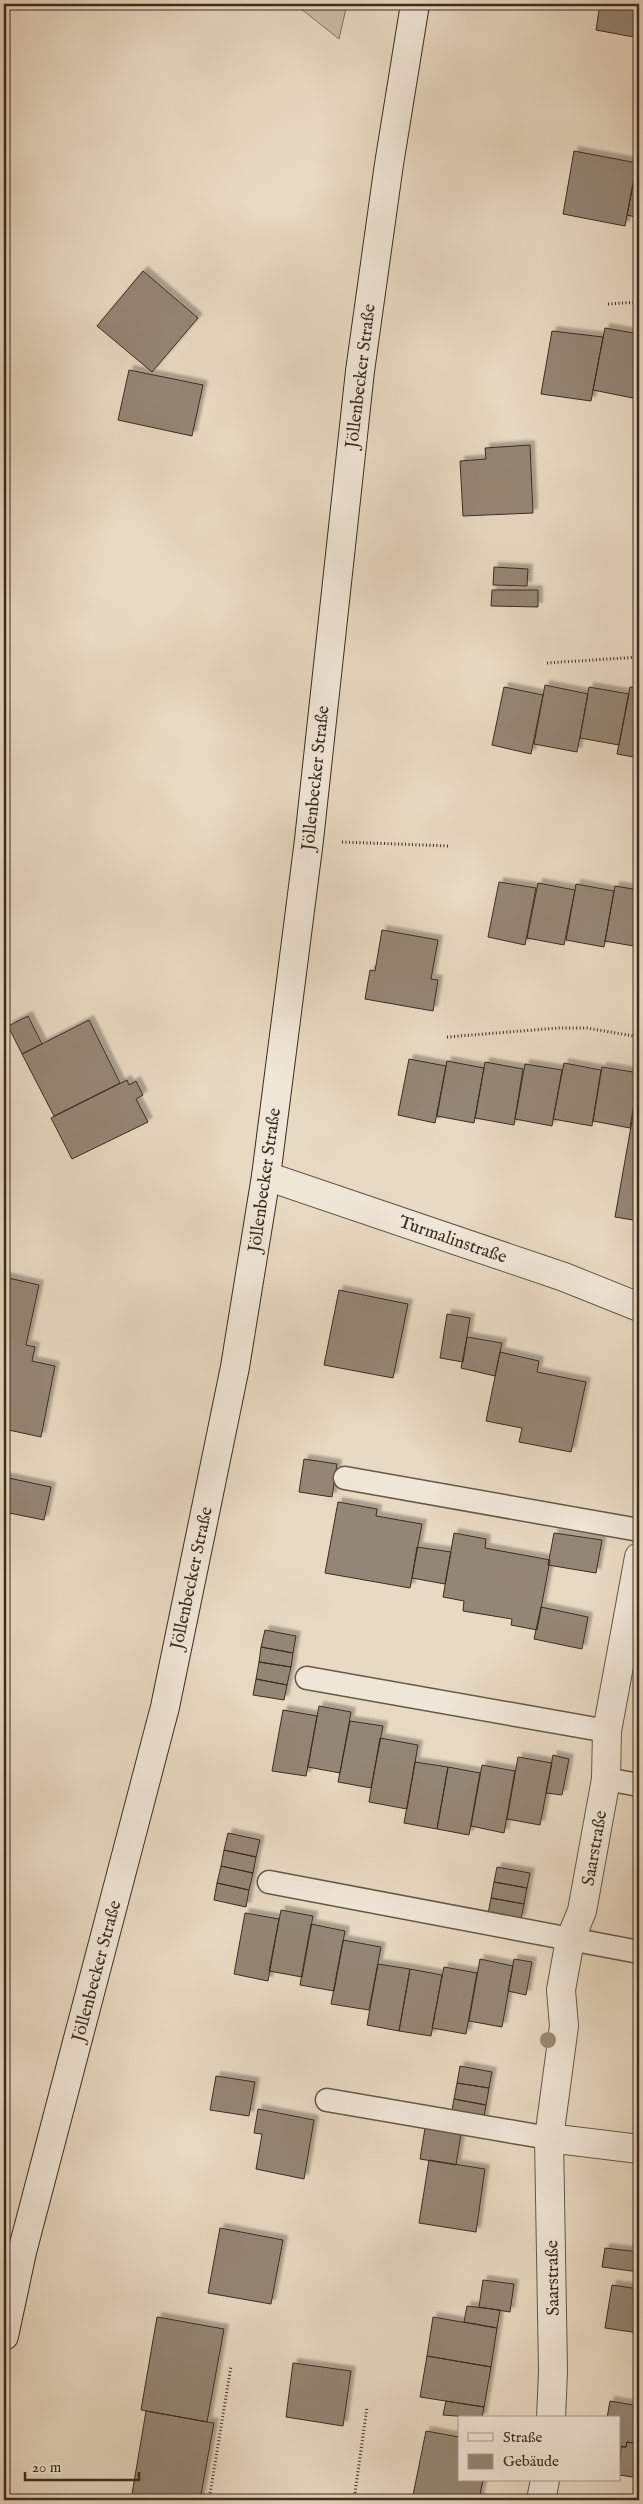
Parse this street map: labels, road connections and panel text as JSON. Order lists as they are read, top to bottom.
{
  "streets": {
    "main road": ["Jöllenbecker Straße", "Turmalinstraße", "Saarstraße"]
  },
  "crossings": [
    ["Jöllenbecker Straße", "Turmalinstraße"]
  ],
  "legend": ["Straße", "Gebäude"],
  "scale_bar": "20 m"
}
